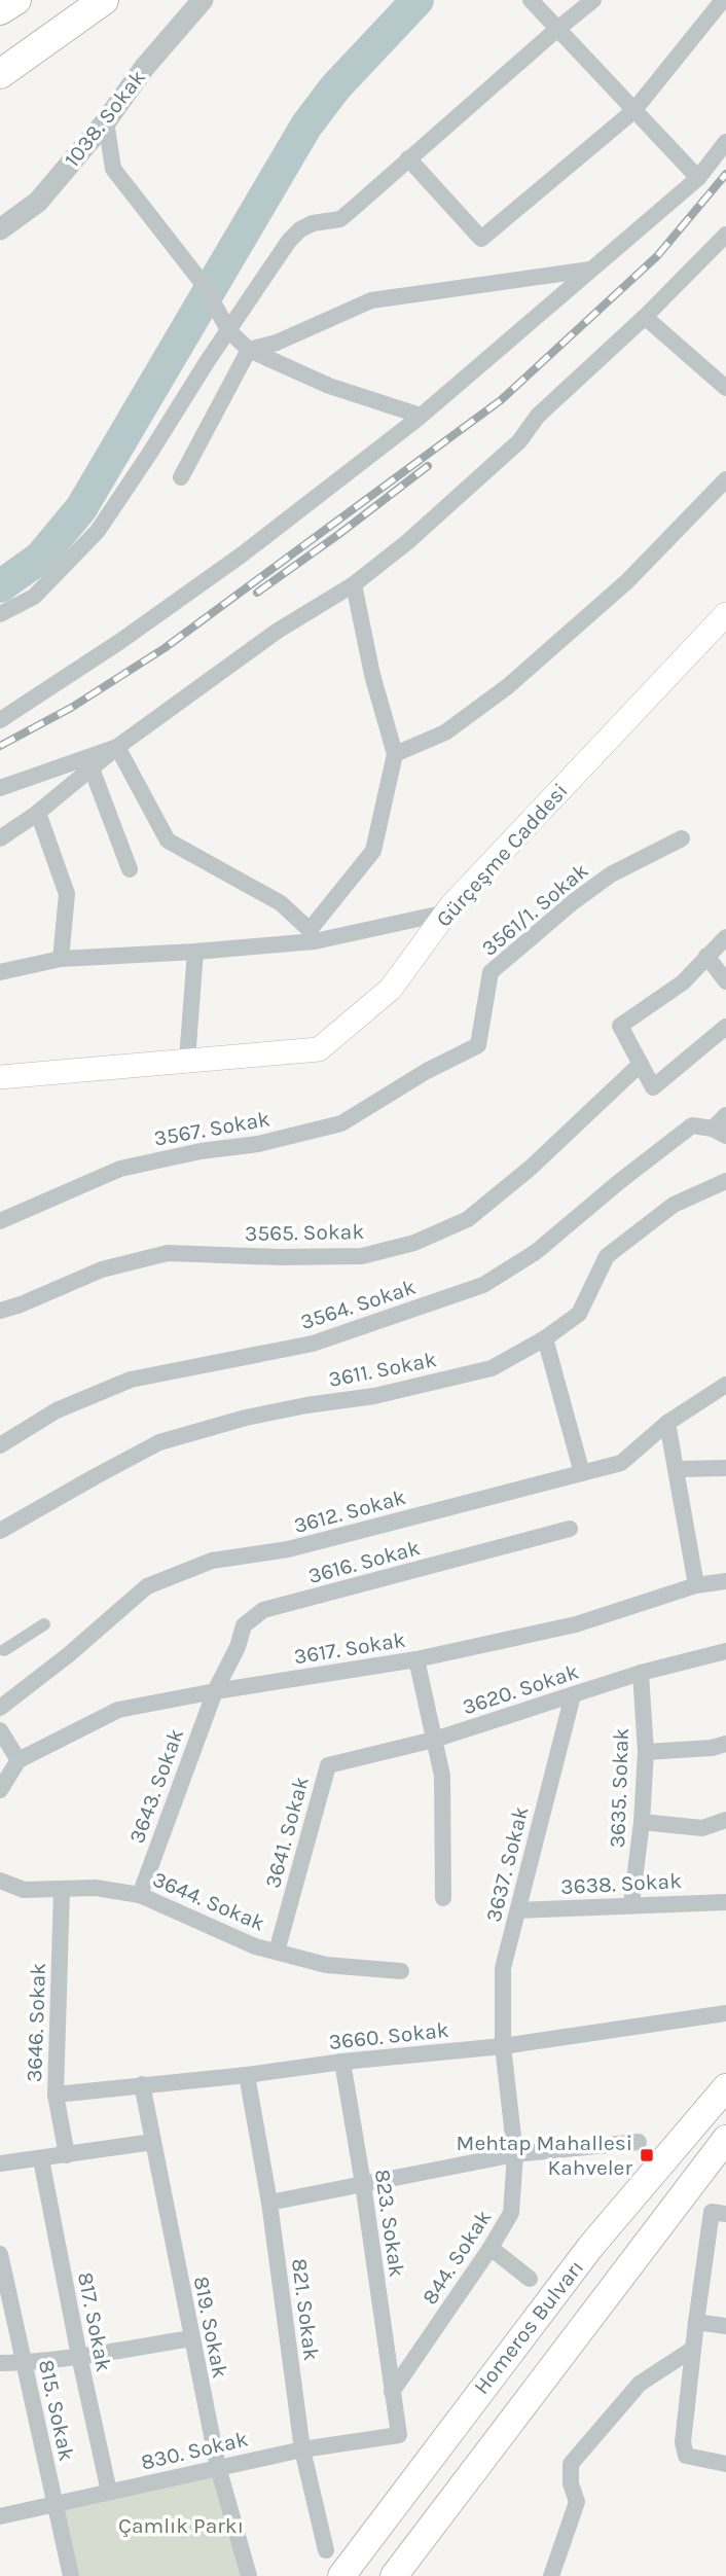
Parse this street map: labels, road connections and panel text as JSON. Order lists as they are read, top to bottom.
{
  "streets": {
    "main road": ["Gürçeşme Caddesi", "Homeros Bulvarı"],
    "street": [
      "1038. Sokak",
      "3561/1. Sokak",
      "3567. Sokak",
      "3565. Sokak",
      "3564. Sokak",
      "3611. Sokak",
      "3612. Sokak",
      "3616. Sokak",
      "3617. Sokak",
      "3620. Sokak",
      "3643. Sokak",
      "3635. Sokak",
      "3641. Sokak",
      "3637. Sokak",
      "3638. Sokak",
      "3644. Sokak",
      "3646. Sokak",
      "3660. Sokak",
      "823. Sokak",
      "844. Sokak",
      "821. Sokak",
      "817. Sokak",
      "819. Sokak",
      "815. Sokak",
      "830. Sokak"
    ]
  },
  "crossings": [
    ["3561/1. Sokak", "3567. Sokak"],
    ["3616. Sokak", "3617. Sokak"],
    ["3616. Sokak", "3643. Sokak"],
    ["3617. Sokak", "3643. Sokak"],
    ["3620. Sokak", "3635. Sokak"],
    ["3620. Sokak", "3641. Sokak"],
    ["3620. Sokak", "3637. Sokak"],
    ["3643. Sokak", "3644. Sokak"],
    ["3635. Sokak", "3638. Sokak"],
    ["3641. Sokak", "3644. Sokak"],
    ["3637. Sokak", "3638. Sokak"],
    ["3637. Sokak", "3660. Sokak"],
    ["3637. Sokak", "844. Sokak"],
    ["3644. Sokak", "3646. Sokak"],
    ["3646. Sokak", "3660. Sokak"],
    ["3660. Sokak", "823. Sokak"],
    ["3660. Sokak", "844. Sokak"],
    ["3660. Sokak", "821. Sokak"],
    ["3660. Sokak", "819. Sokak"],
    ["823. Sokak", "844. Sokak"],
    ["823. Sokak", "830. Sokak"],
    ["821. Sokak", "830. Sokak"],
    ["817. Sokak", "830. Sokak"],
    ["819. Sokak", "830. Sokak"],
    ["815. Sokak", "830. Sokak"]
  ],
  "parks": ["Çamlık Parkı"],
  "places": {
    "transit": ["Mehtap Mahallesi Kahveler"]
  }
}
